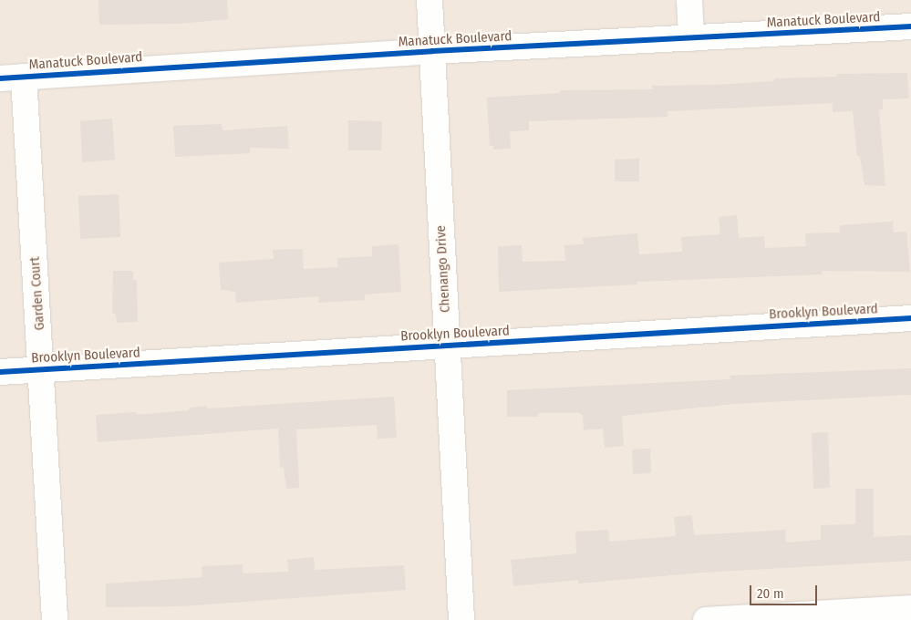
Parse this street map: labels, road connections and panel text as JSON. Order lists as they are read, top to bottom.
{
  "streets": {
    "street": [
      "Manatuck Boulevard",
      "Chenango Drive",
      "Garden Court",
      "Brooklyn Boulevard"
    ]
  },
  "crossings": [
    ["Manatuck Boulevard", "Chenango Drive"],
    ["Manatuck Boulevard", "Garden Court"],
    ["Chenango Drive", "Brooklyn Boulevard"],
    ["Garden Court", "Brooklyn Boulevard"]
  ],
  "scale_bar": "20 m"
}
